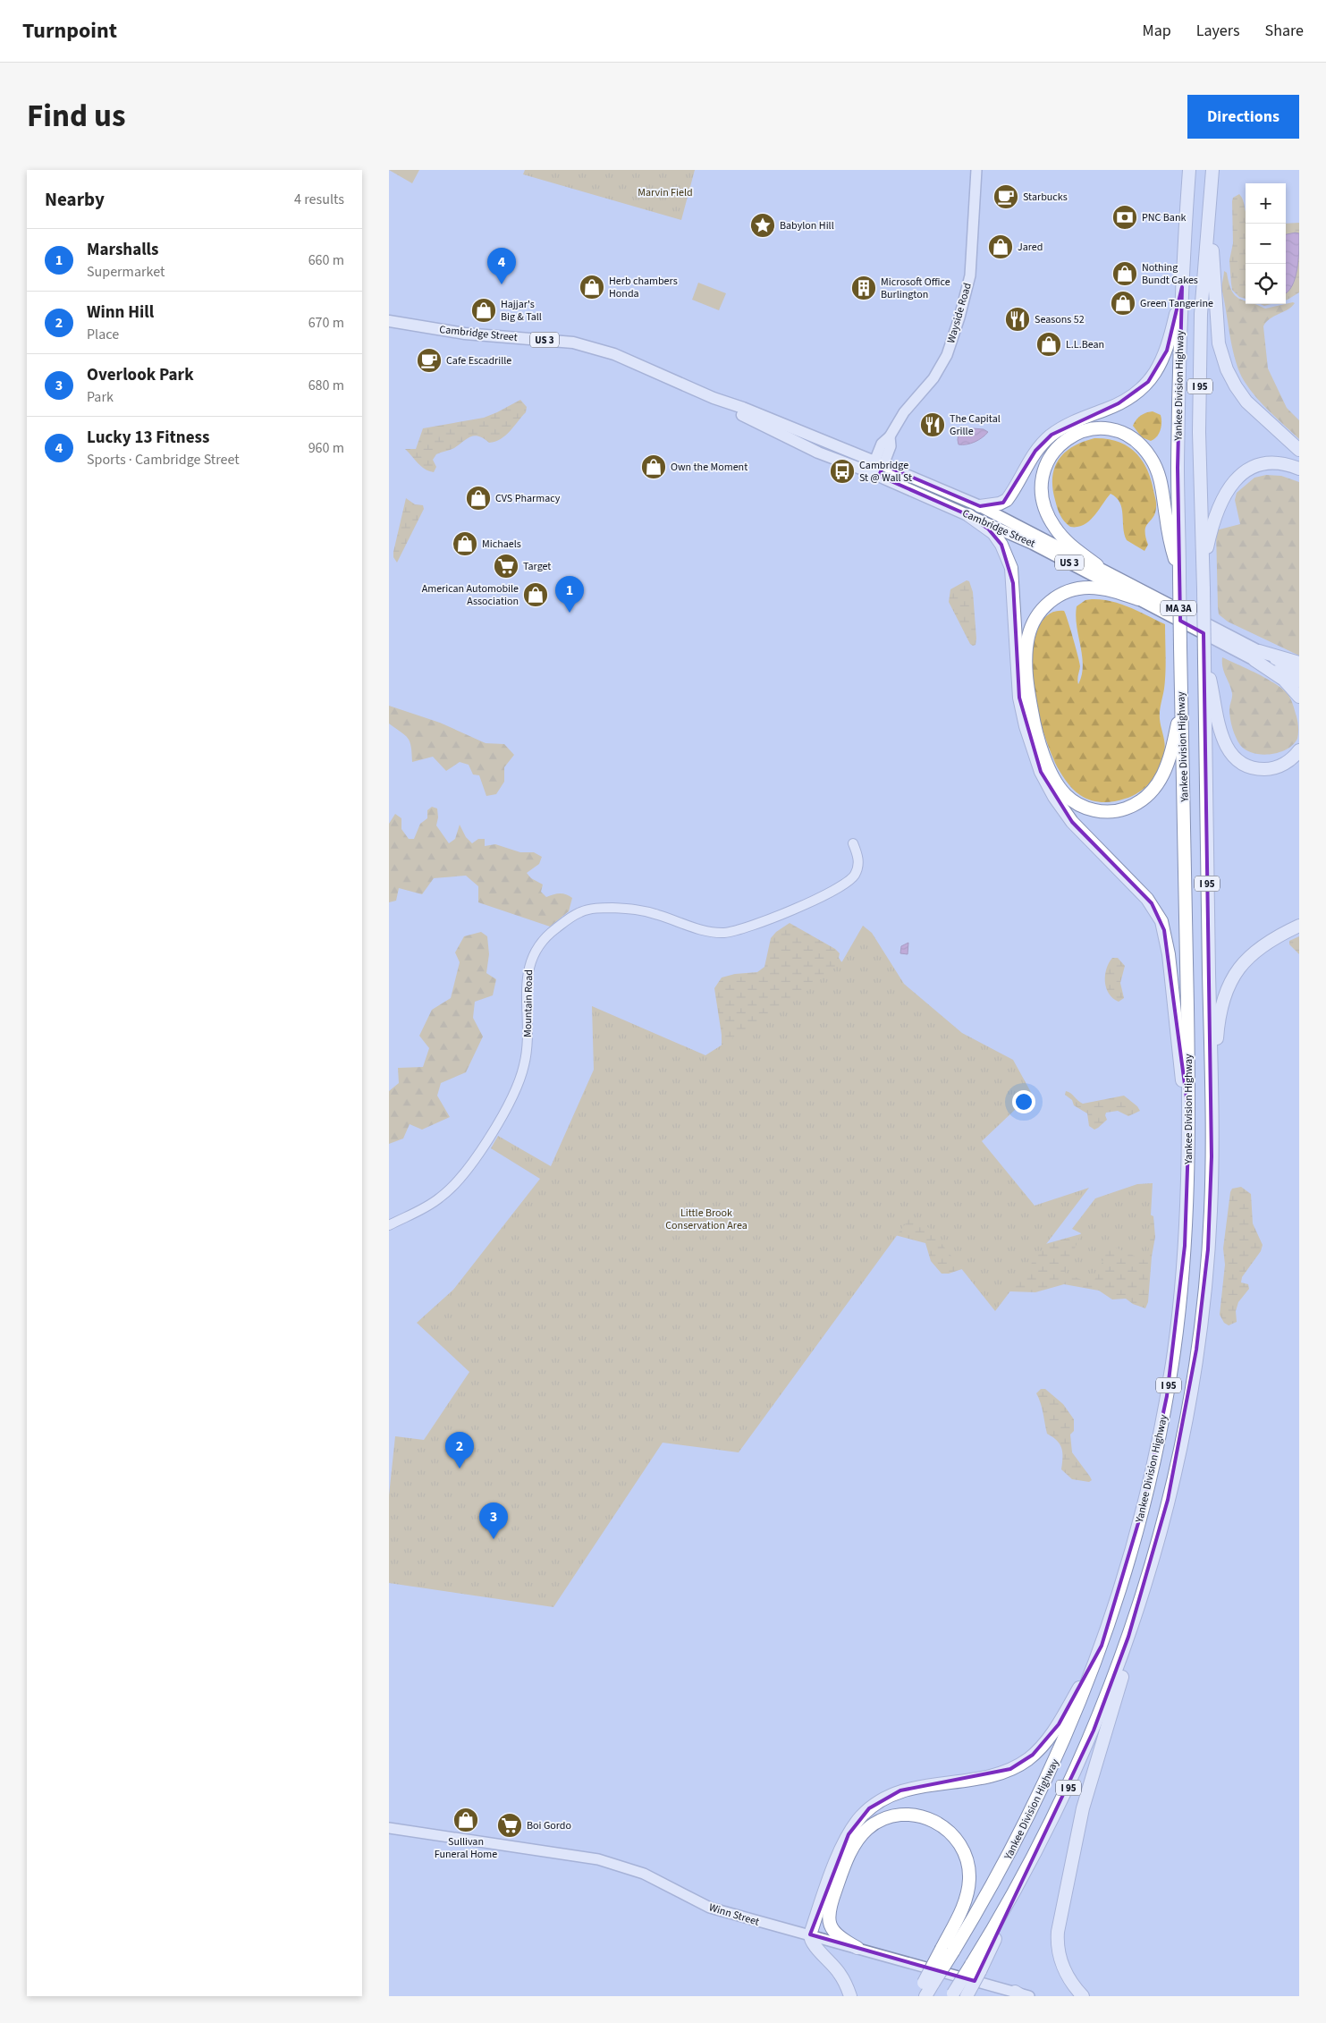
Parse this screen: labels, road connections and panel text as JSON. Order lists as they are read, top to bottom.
{
  "streets": {
    "highway": ["US 3", "Yankee Division Highway", "I 95"],
    "main road": [
      "Wayside Road",
      "Cambridge Street",
      "MA 3A",
      "Winn Street"
    ],
    "street": ["Mountain Road"]
  },
  "crossings": [
    ["Wayside Road", "Cambridge Street"],
    ["Cambridge Street", "US 3"]
  ],
  "parks": ["Marvin Field", "Little Brook Conservation Area"],
  "places": {
    "cafe": ["Starbucks", "Cafe Escadrille"],
    "bank": ["PNC Bank"],
    "place": ["Babylon Hill"],
    "shop": [
      "Jared",
      "Nothing Bundt Cakes",
      "Herb chambers Honda",
      "Green Tangerine",
      "Hajjar's Big & Tall",
      "L.L.Bean",
      "Own the Moment",
      "CVS Pharmacy",
      "Michaels",
      "American Automobile Association",
      "Sullivan Funeral Home"
    ],
    "building": ["Microsoft Office Burlington"],
    "restaurant": ["Seasons 52", "The Capital Grille"],
    "bus stop": ["Cambridge St @ Wall St"],
    "supermarket": ["Target", "Boi Gordo"]
  },
  "page": {
    "header": "Turnpoint",
    "nav": ["Map", "Layers", "Share"],
    "title": "Find us",
    "buttons": "Directions",
    "heading": ["Nearby", "4 results"],
    "map_buttons": ["+", "−"],
    "list": [
      {
        "mark": "1",
        "name": "Marshalls",
        "note": "Supermarket",
        "value": "660 m"
      },
      {
        "mark": "2",
        "name": "Winn Hill",
        "note": "Place",
        "value": "670 m"
      },
      {
        "mark": "3",
        "name": "Overlook Park",
        "note": "Park",
        "value": "680 m"
      },
      {
        "mark": "4",
        "name": "Lucky 13 Fitness",
        "note": "Sports · Cambridge Street",
        "value": "960 m"
      }
    ],
    "pins": [
      "4",
      "1",
      "2",
      "3"
    ]
  }
}
